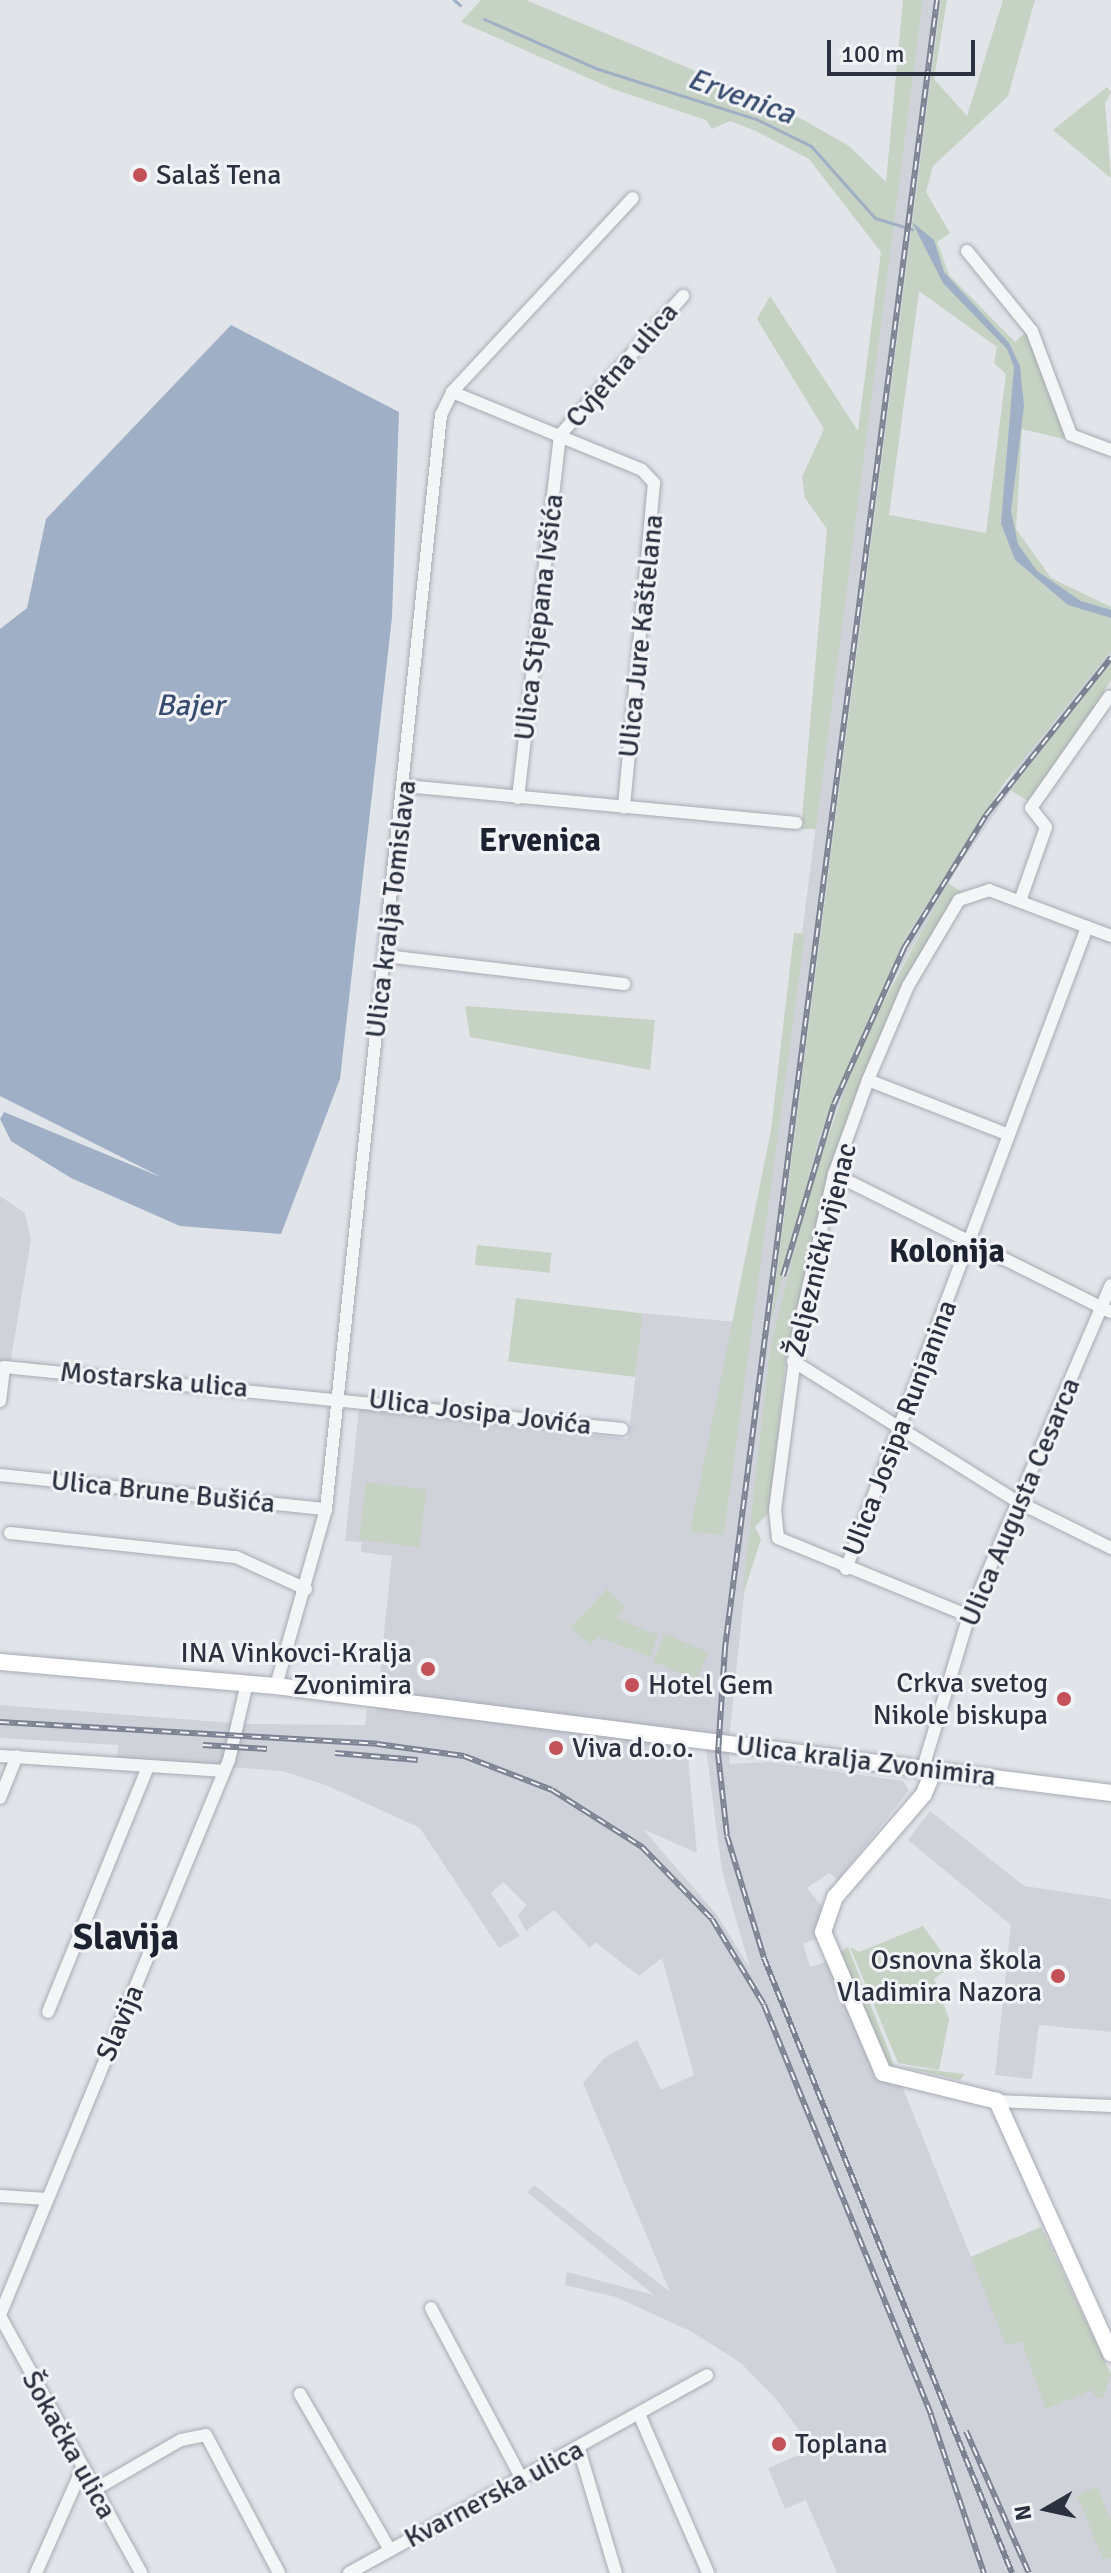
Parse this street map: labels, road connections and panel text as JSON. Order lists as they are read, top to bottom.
{
  "streets": {
    "main road": ["Ulica kralja Zvonimira"],
    "street": [
      "Cvjetna ulica",
      "Ulica Stjepana Ivšića",
      "Ulica Jure Kaštelana",
      "Ulica kralja Tomislava",
      "Željeznički vijenac",
      "Mostarska ulica",
      "Ulica Josipa Jovića",
      "Ulica Josipa Runjanina",
      "Ulica Brune Bušića",
      "Ulica Augusta Cesarca",
      "Slavija",
      "Šokačka ulica",
      "Kvarnerska ulica"
    ]
  },
  "crossings": [
    ["Cvjetna ulica", "Ulica Stjepana Ivšića"],
    ["Cvjetna ulica", "Ulica Jure Kaštelana"],
    ["Cvjetna ulica", "Ulica kralja Tomislava"],
    ["Ulica kralja Tomislava", "Mostarska ulica"],
    ["Ulica kralja Tomislava", "Ulica Josipa Jovića"],
    ["Ulica kralja Tomislava", "Ulica Brune Bušića"],
    ["Ulica kralja Tomislava", "Ulica kralja Zvonimira"],
    ["Željeznički vijenac", "Ulica Josipa Runjanina"],
    ["Mostarska ulica", "Ulica Josipa Jovića"],
    ["Ulica Augusta Cesarca", "Ulica kralja Zvonimira"],
    ["Ulica kralja Zvonimira", "Slavija"],
    ["Slavija", "Šokačka ulica"]
  ],
  "districts": ["Ervenica", "Kolonija", "Slavija"],
  "water": ["Ervenica", "Bajer"],
  "places": [
    "Salaš Tena",
    "INA Vinkovci-Kralja Zvonimira",
    "Hotel Gem",
    "Crkva svetog Nikole biskupa",
    "Viva d.o.o.",
    "Osnovna škola Vladimira Nazora",
    "Toplana"
  ],
  "scale_bar": "100 m",
  "north": "left"
}
